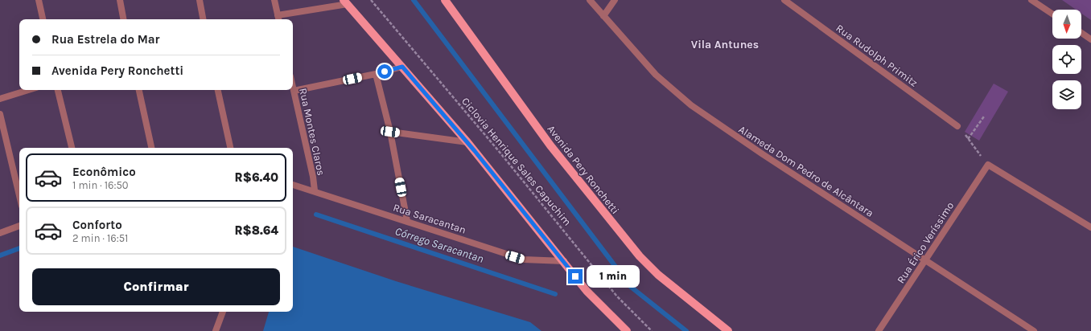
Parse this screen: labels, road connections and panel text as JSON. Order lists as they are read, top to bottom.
{
  "streets": {
    "main road": ["Avenida Pery Ronchetti"],
    "street": [
      "Rua Rudolph Primitz",
      "Rua Montes Claros",
      "Alameda Dom Pedro de Alcântara",
      "Rua Saracantan",
      "Rua Érico Veríssimo"
    ],
    "path": ["Ciclovia Henrique Sales Capuchim"]
  },
  "crossings": [
    ["Rua Montes Claros", "Rua Saracantan"],
    ["Alameda Dom Pedro de Alcântara", "Rua Érico Veríssimo"]
  ],
  "districts": ["Vila Antunes"],
  "water": ["Córrego Saracantan"],
  "north": "bottom",
  "page": {
    "banner": ["Rua Estrela do Mar", "Avenida Pery Ronchetti"],
    "list": [
      {
        "name": "Econômico",
        "note": "1 min · 16:50",
        "value": "R$6.40"
      },
      {
        "name": "Conforto",
        "note": "2 min · 16:51",
        "value": "R$8.64"
      }
    ],
    "buttons": "Confirmar",
    "bubble": "1 min"
  }
}
